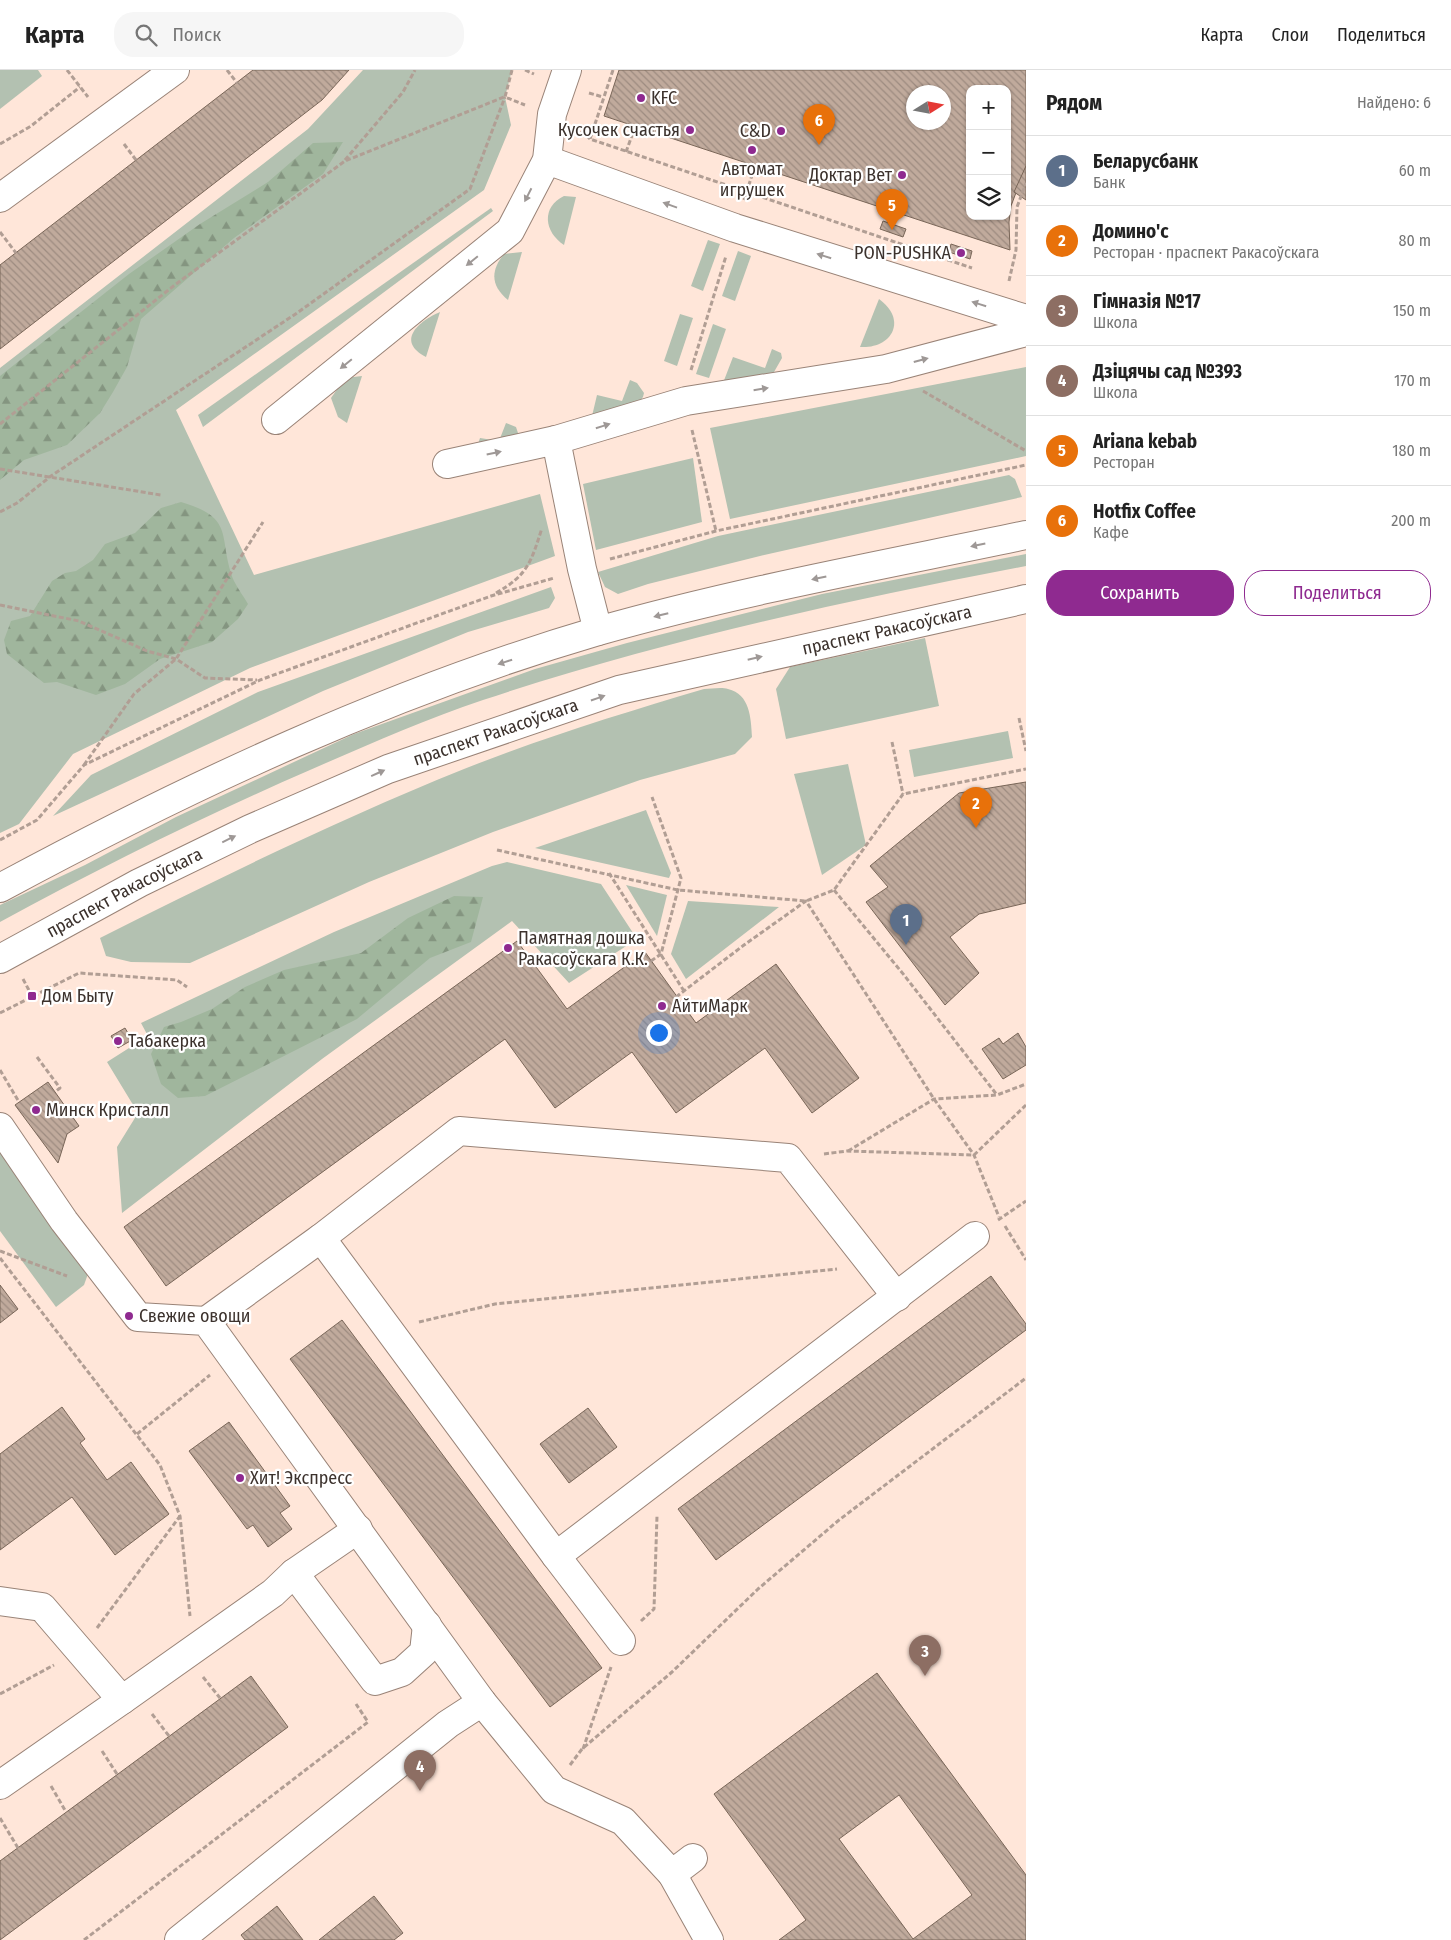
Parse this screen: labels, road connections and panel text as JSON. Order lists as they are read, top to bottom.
{
  "streets": {
    "main road": ["праспект Ракасоўскага"]
  },
  "places": {
    "other": [
      "KFC",
      "Кусочек счастья",
      "C&D",
      "Автомат игрушек",
      "Доктар Вет",
      "PON-PUSHKA",
      "Памятная дошка Ракасоўскага К.К.",
      "АйтиМарк",
      "Табакерка",
      "Минск Кристалл",
      "Свежие овощи",
      "Хит! Экспресс"
    ],
    "transit": ["Дом Быту"]
  },
  "north": "right",
  "page": {
    "header": "Карта",
    "search": "Поиск",
    "nav": ["Карта", "Слои", "Поделиться"],
    "heading": ["Рядом", "Найдено: 6"],
    "map_buttons": ["+", "−"],
    "pins": [
      "6",
      "5",
      "2",
      "1",
      "3",
      "4"
    ],
    "list": [
      {
        "mark": "1",
        "name": "Беларусбанк",
        "note": "Банк",
        "value": "60 m"
      },
      {
        "mark": "2",
        "name": "Домино'c",
        "note": "Ресторан · праспект Ракасоўскага",
        "value": "80 m"
      },
      {
        "mark": "3",
        "name": "Гімназія №17",
        "note": "Школа",
        "value": "150 m"
      },
      {
        "mark": "4",
        "name": "Дзіцячы сад №393",
        "note": "Школа",
        "value": "170 m"
      },
      {
        "mark": "5",
        "name": "Ariana kebab",
        "note": "Ресторан",
        "value": "180 m"
      },
      {
        "mark": "6",
        "name": "Hotfix Coffee",
        "note": "Кафе",
        "value": "200 m"
      }
    ],
    "buttons": ["Сохранить", "Поделиться"]
  }
}
